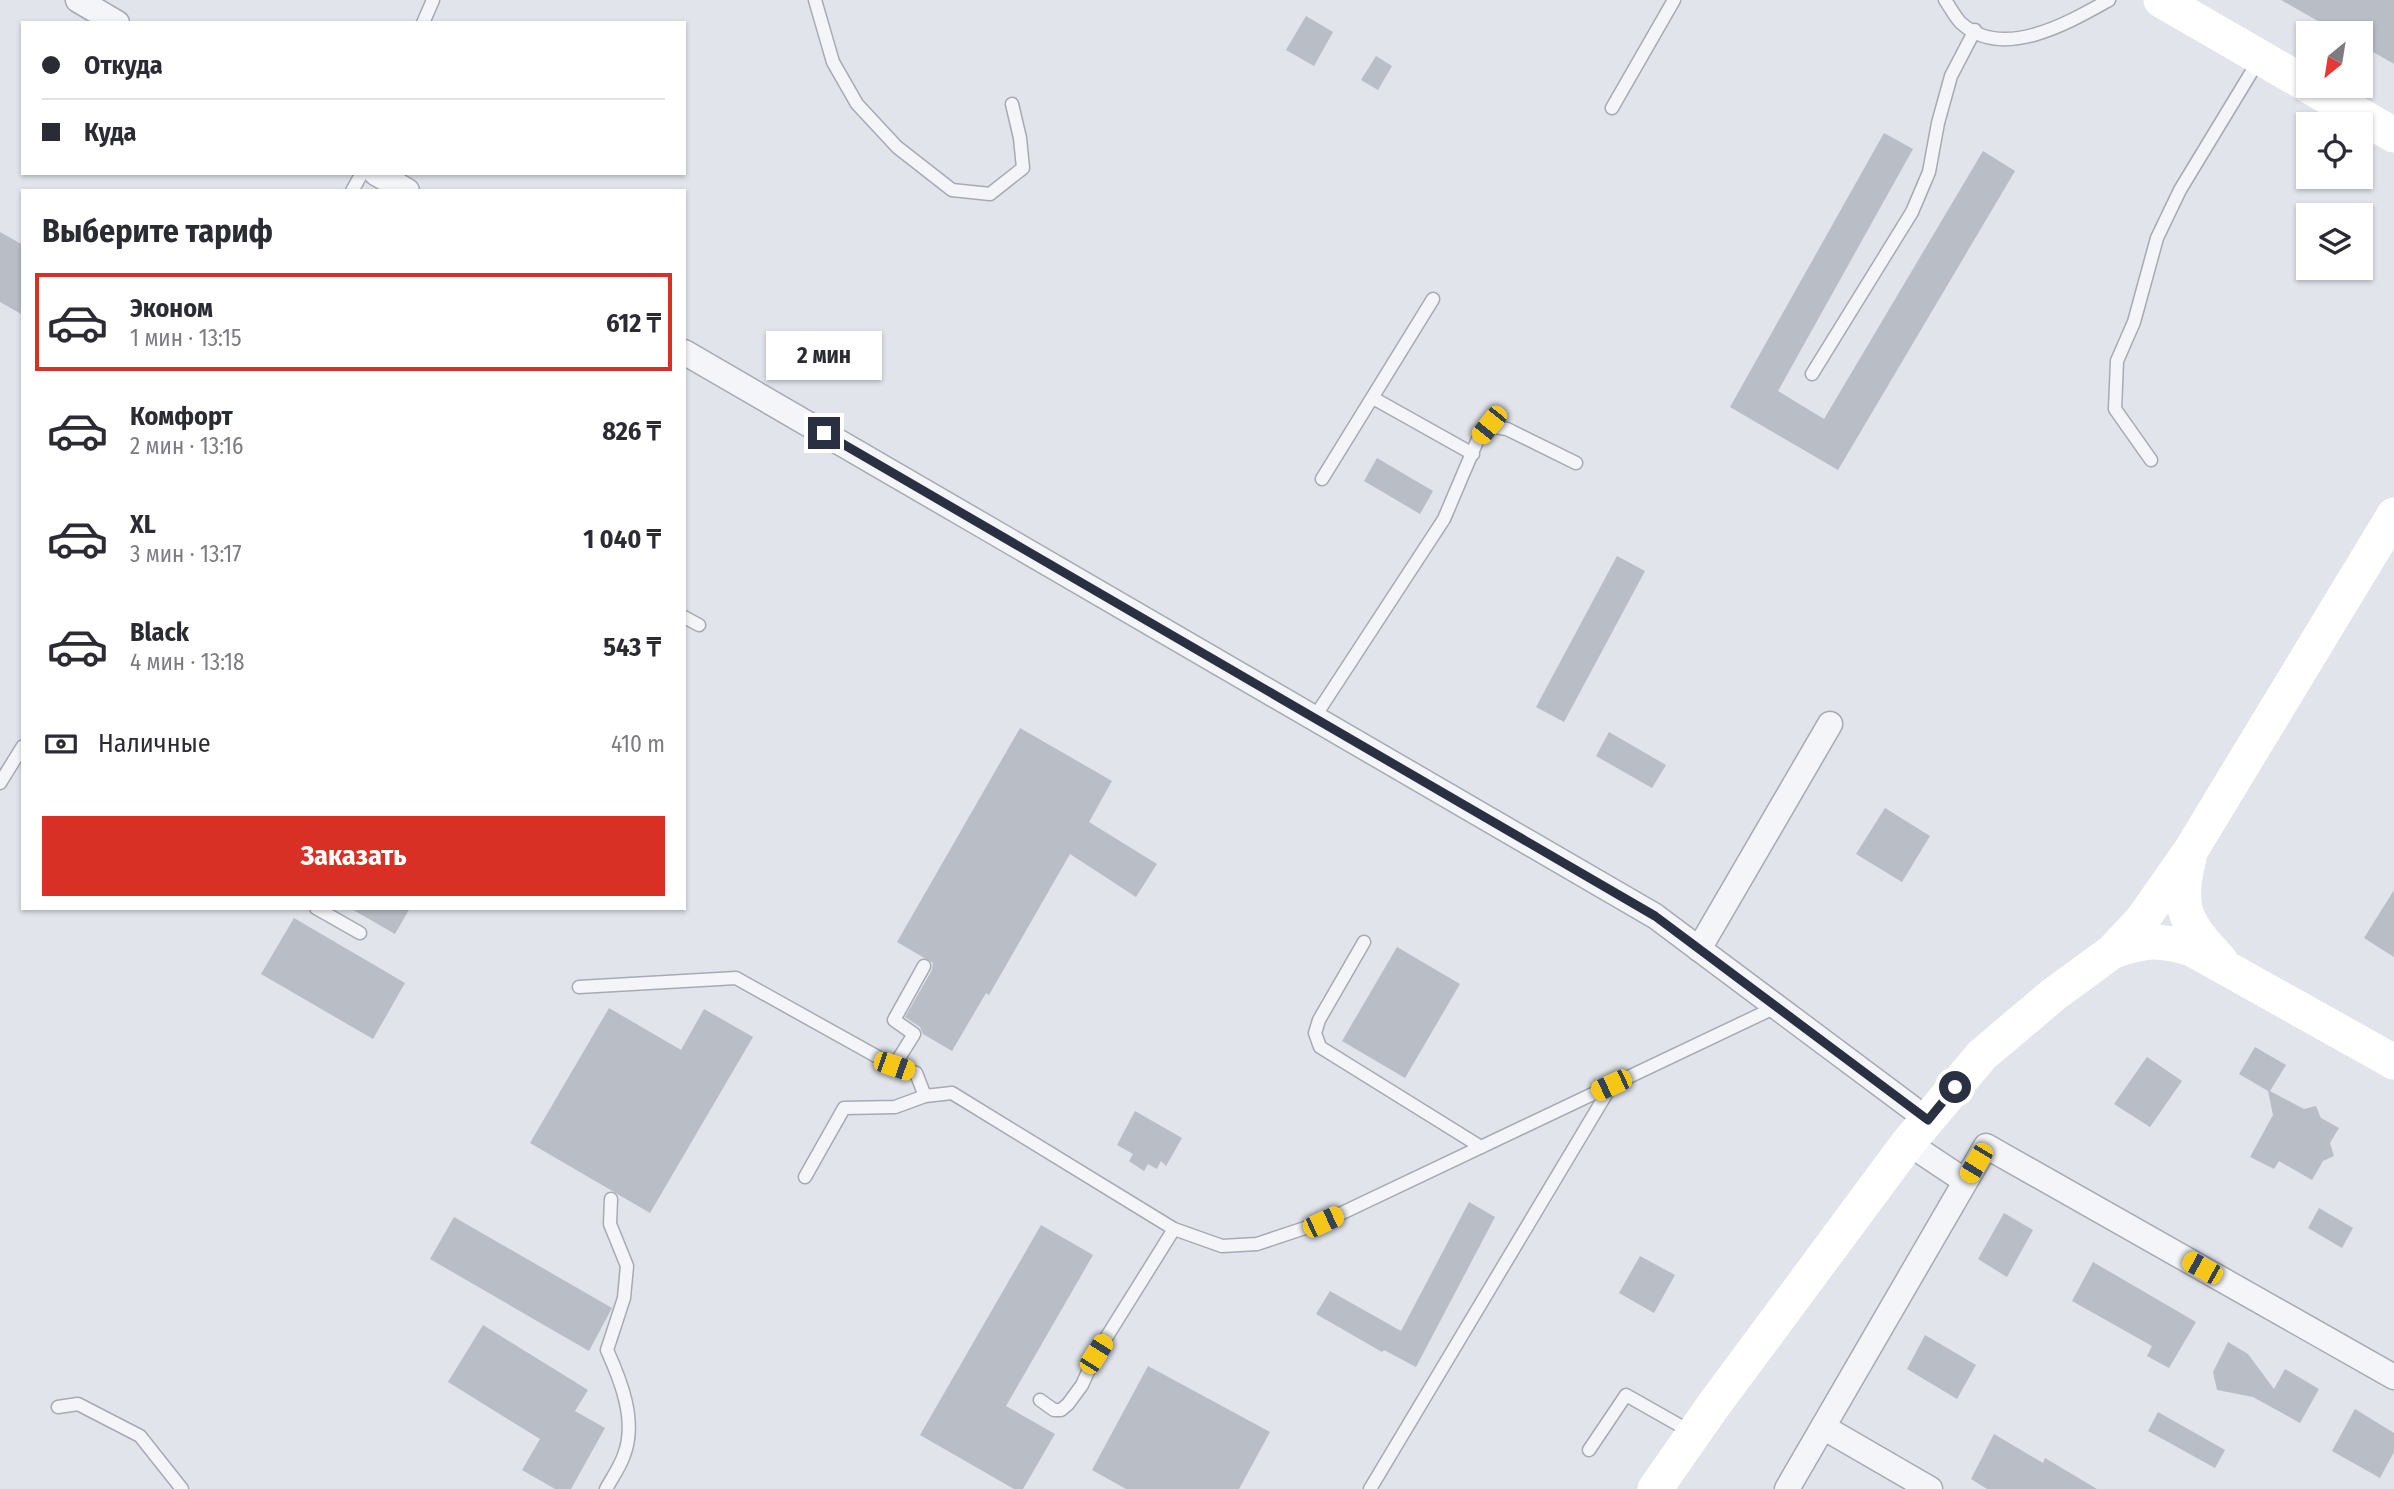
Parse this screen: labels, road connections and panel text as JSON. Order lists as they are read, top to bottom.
{
  "north": "bottom left",
  "page": {
    "banner": ["Откуда", "Куда"],
    "heading": "Выберите тариф",
    "list": [
      {
        "name": "Эконом",
        "note": "1 мин · 13:15",
        "value": "612 ₸"
      },
      {
        "name": "Комфорт",
        "note": "2 мин · 13:16",
        "value": "826 ₸"
      },
      {
        "name": "XL",
        "note": "3 мин · 13:17",
        "value": "1 040 ₸"
      },
      {
        "name": "Black",
        "note": "4 мин · 13:18",
        "value": "543 ₸"
      }
    ],
    "bubble": "2 мин",
    "pay": ["Наличные", "410 m"],
    "buttons": "Заказать"
  }
}
